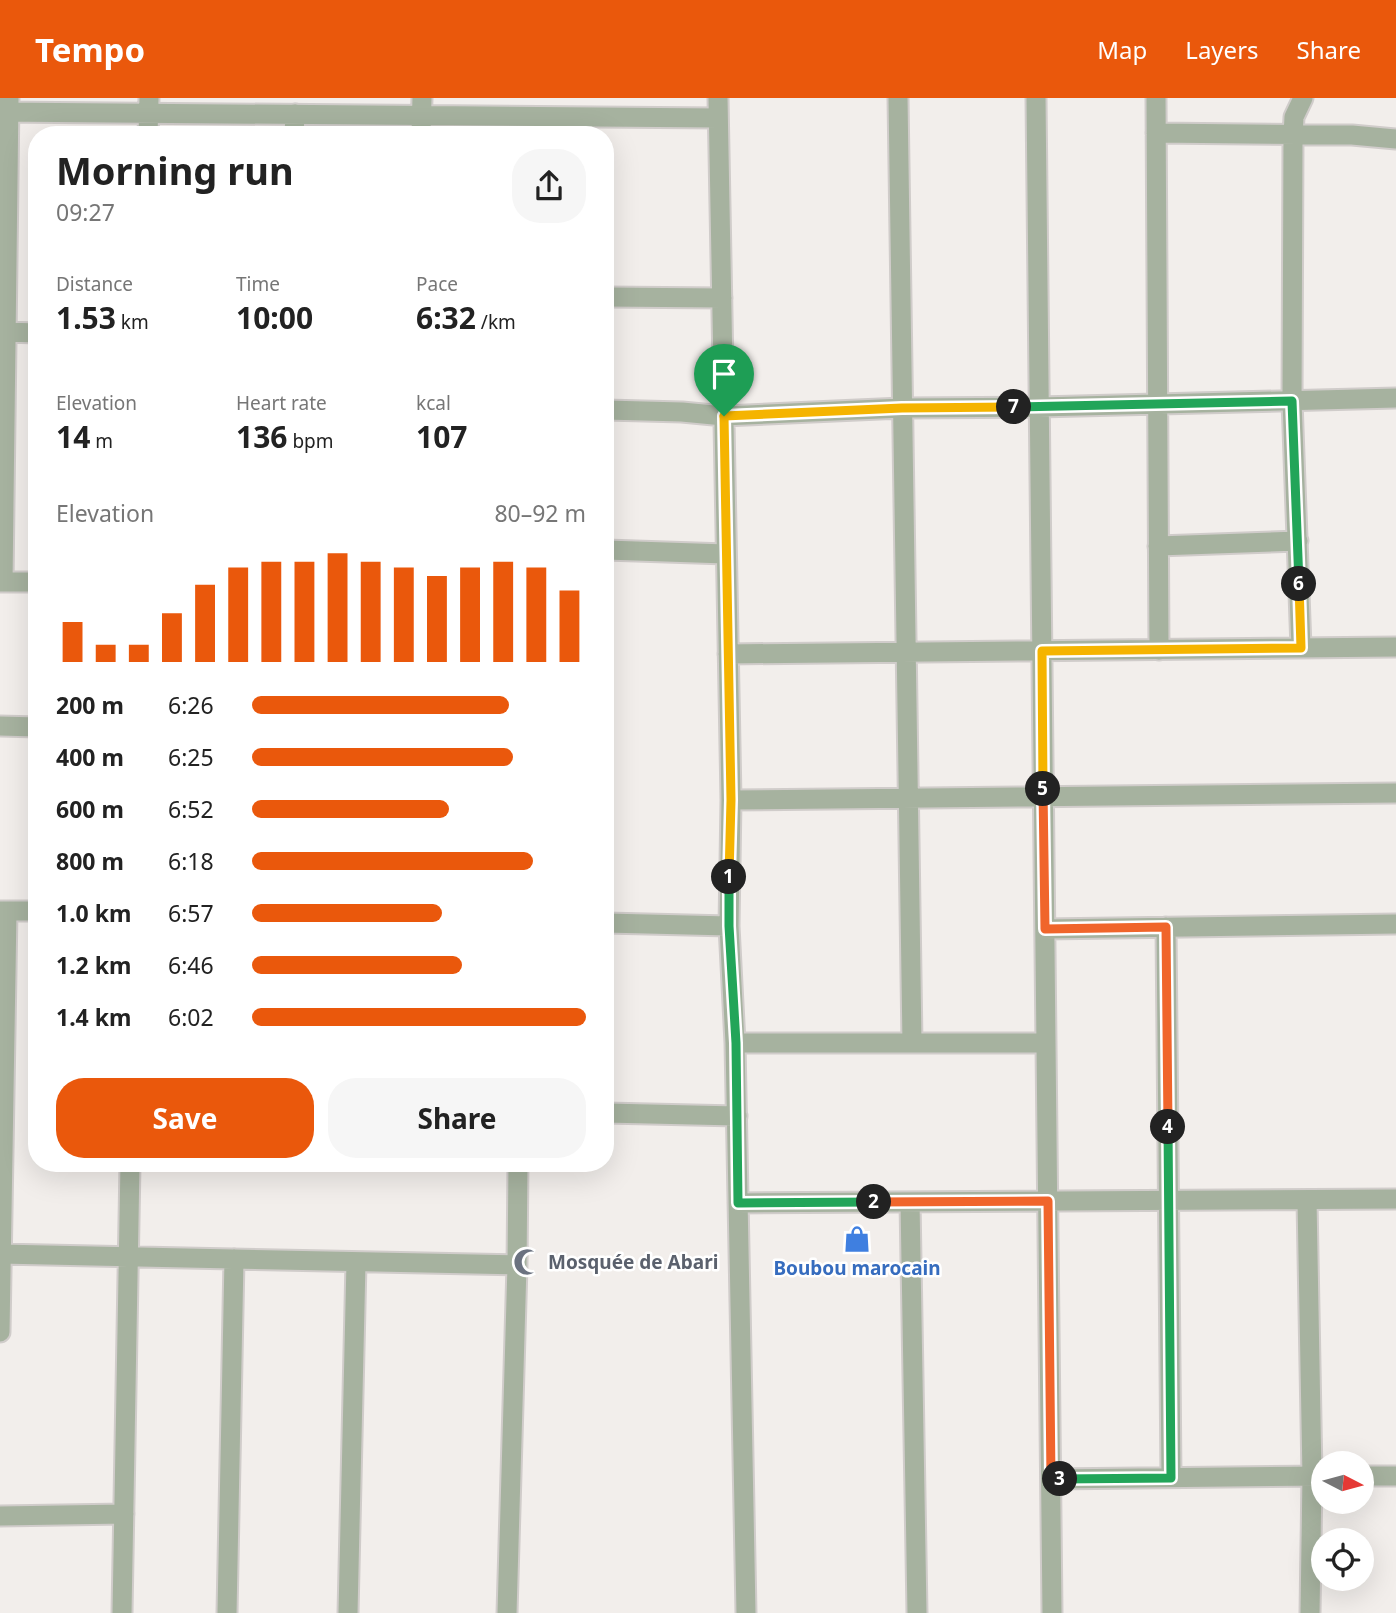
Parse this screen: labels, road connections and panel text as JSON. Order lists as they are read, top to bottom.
{
  "places": {
    "shop": ["Boubou marocain"],
    "mosque": ["Mosquée de Abari"]
  },
  "north": "right",
  "page": {
    "header": "Tempo",
    "nav": ["Map", "Layers", "Share"],
    "heading": ["Morning run", "09:27"],
    "stats": [
      ["Distance", "1.53 km"],
      ["Time", "10:00"],
      ["Pace", "6:32 /km"],
      ["Elevation", "14 m"],
      ["Heart rate", "136 bpm"],
      ["kcal", "107"]
    ],
    "pins": [
      "7",
      "6",
      "5",
      "1",
      "4",
      "2",
      "3"
    ],
    "chart": ["Elevation", "80–92 m"],
    "list": [
      {
        "name": "200 m",
        "note": "6:26"
      },
      {
        "name": "400 m",
        "note": "6:25"
      },
      {
        "name": "600 m",
        "note": "6:52"
      },
      {
        "name": "800 m",
        "note": "6:18"
      },
      {
        "name": "1.0 km",
        "note": "6:57"
      },
      {
        "name": "1.2 km",
        "note": "6:46"
      },
      {
        "name": "1.4 km",
        "note": "6:02"
      }
    ],
    "buttons": ["Save", "Share"]
  }
}
